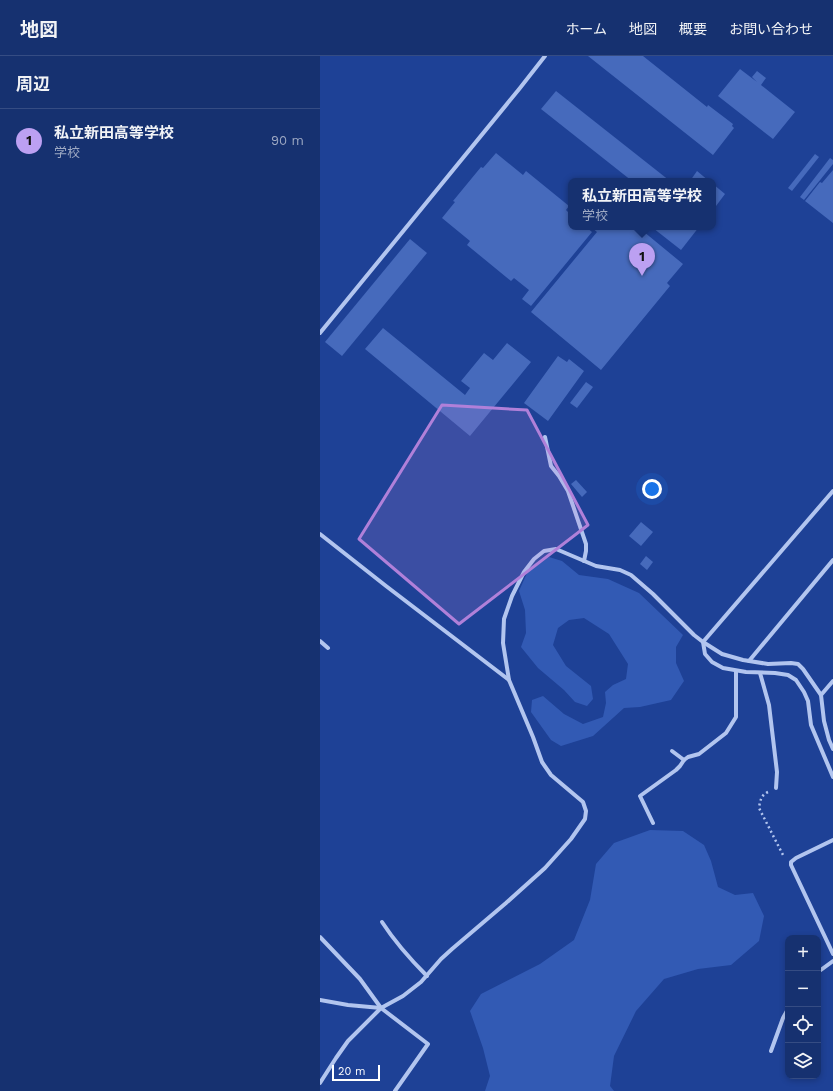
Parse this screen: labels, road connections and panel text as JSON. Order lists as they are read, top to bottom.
{
  "scale_bar": "20 m",
  "page": {
    "header": "地図",
    "nav": [
      "ホーム",
      "地図",
      "概要",
      "お問い合わせ"
    ],
    "heading": "周辺",
    "list": [
      {
        "mark": "1",
        "name": "私立新田高等学校",
        "note": "学校",
        "value": "90 m"
      }
    ],
    "popup": ["私立新田高等学校", "学校"],
    "pins": "1",
    "map_buttons": ["+", "−"],
    "scale": "20 m"
  }
}
